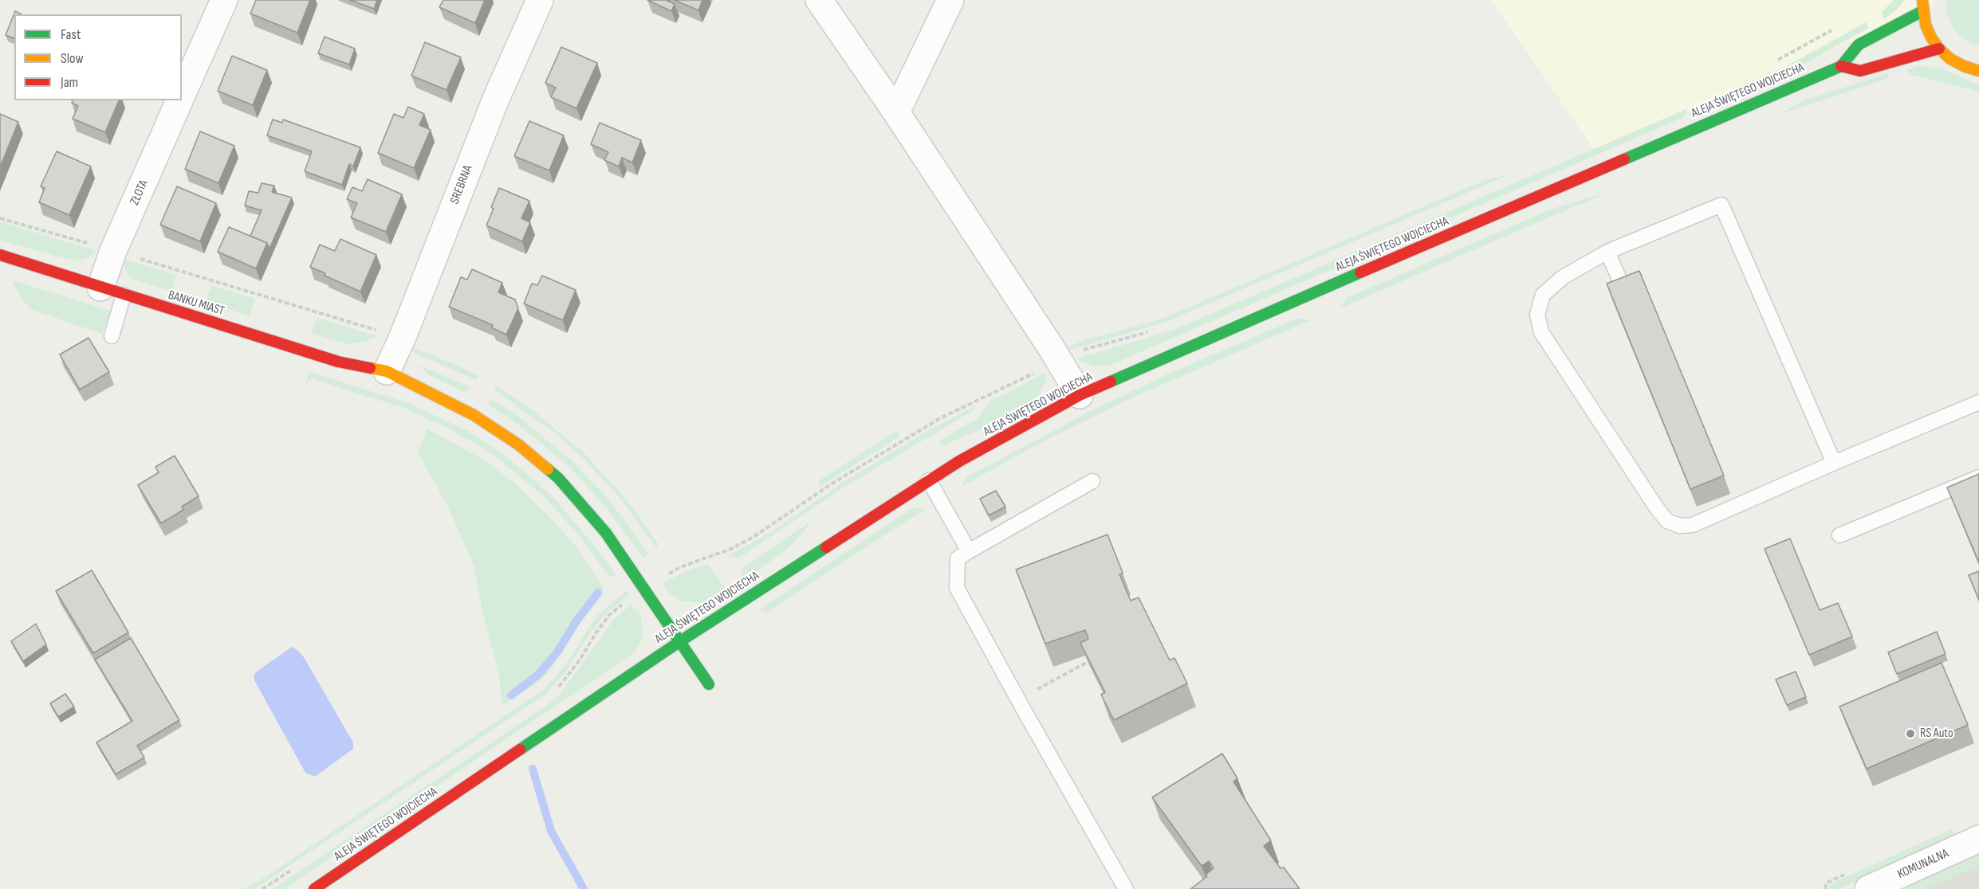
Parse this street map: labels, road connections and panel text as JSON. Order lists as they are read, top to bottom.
{
  "streets": {
    "street": [
      "ALEJA ŚWIĘTEGO WOJCIECHA",
      "SREBRNA",
      "ZŁOTA",
      "BANKU MIAST",
      "KOMUNALNA"
    ]
  },
  "crossings": [
    ["ALEJA ŚWIĘTEGO WOJCIECHA", "BANKU MIAST"],
    ["SREBRNA", "BANKU MIAST"],
    ["ZŁOTA", "BANKU MIAST"]
  ],
  "places": ["RS Auto"],
  "legend": ["Fast", "Slow", "Jam"]
}
